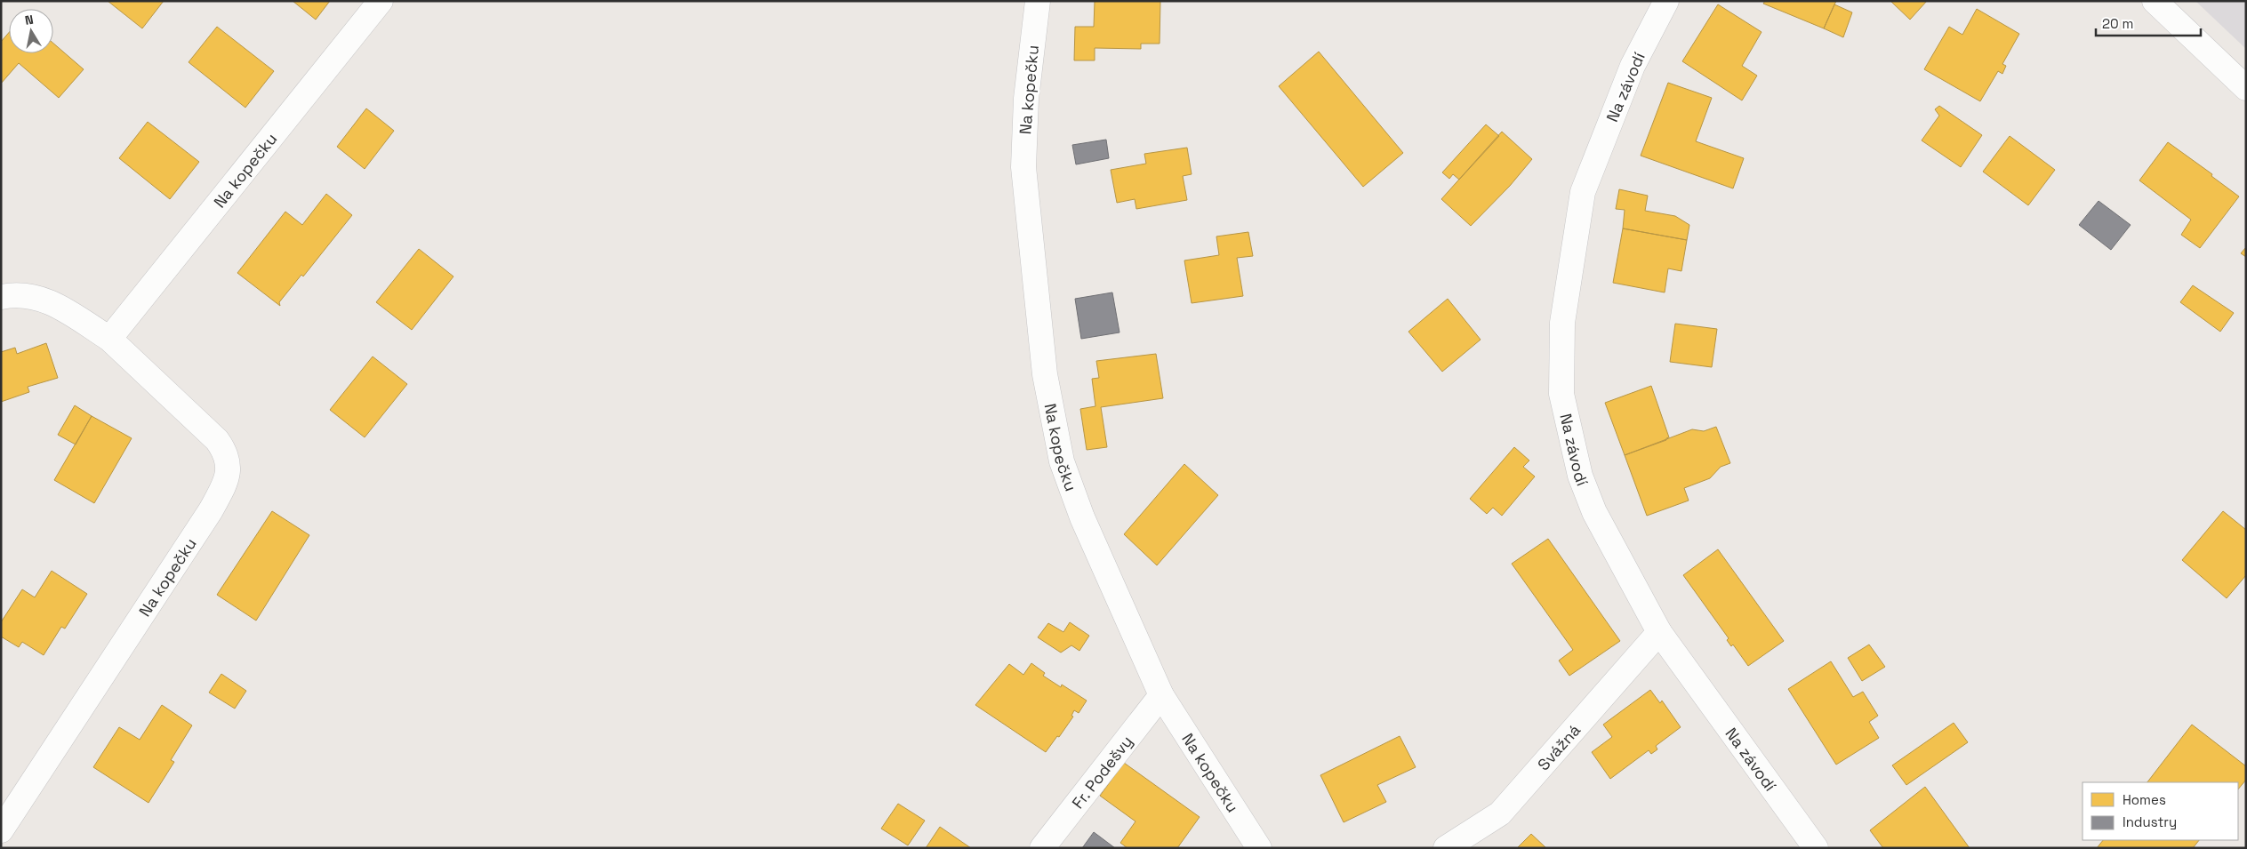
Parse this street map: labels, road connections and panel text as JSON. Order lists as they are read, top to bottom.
{
  "streets": {
    "street": [
      "Na závodí",
      "Na kopečku",
      "Svážná",
      "Fr. Podešvy"
    ]
  },
  "crossings": [
    ["Na závodí", "Svážná"],
    ["Na kopečku", "Fr. Podešvy"]
  ],
  "legend": ["Homes", "Industry"],
  "scale_bar": "20 m",
  "north": "top"
}
